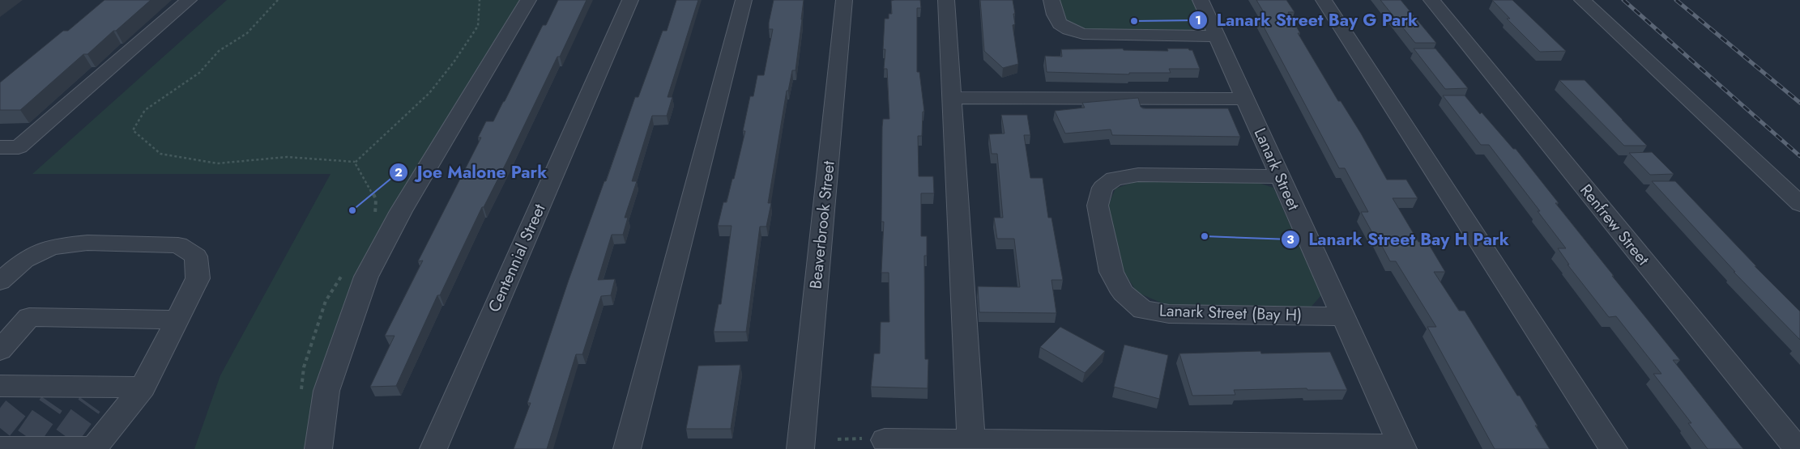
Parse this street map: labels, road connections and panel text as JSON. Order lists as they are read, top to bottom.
{
  "streets": {
    "street": [
      "Lanark Street",
      "Beaverbrook Street",
      "Renfrew Street",
      "Centennial Street",
      "Lanark Street (Bay H)"
    ]
  },
  "crossings": [
    ["Lanark Street", "Lanark Street (Bay H)"]
  ],
  "places": ["Lanark Street Bay G Park", "Joe Malone Park", "Lanark Street Bay H Park"]
}
